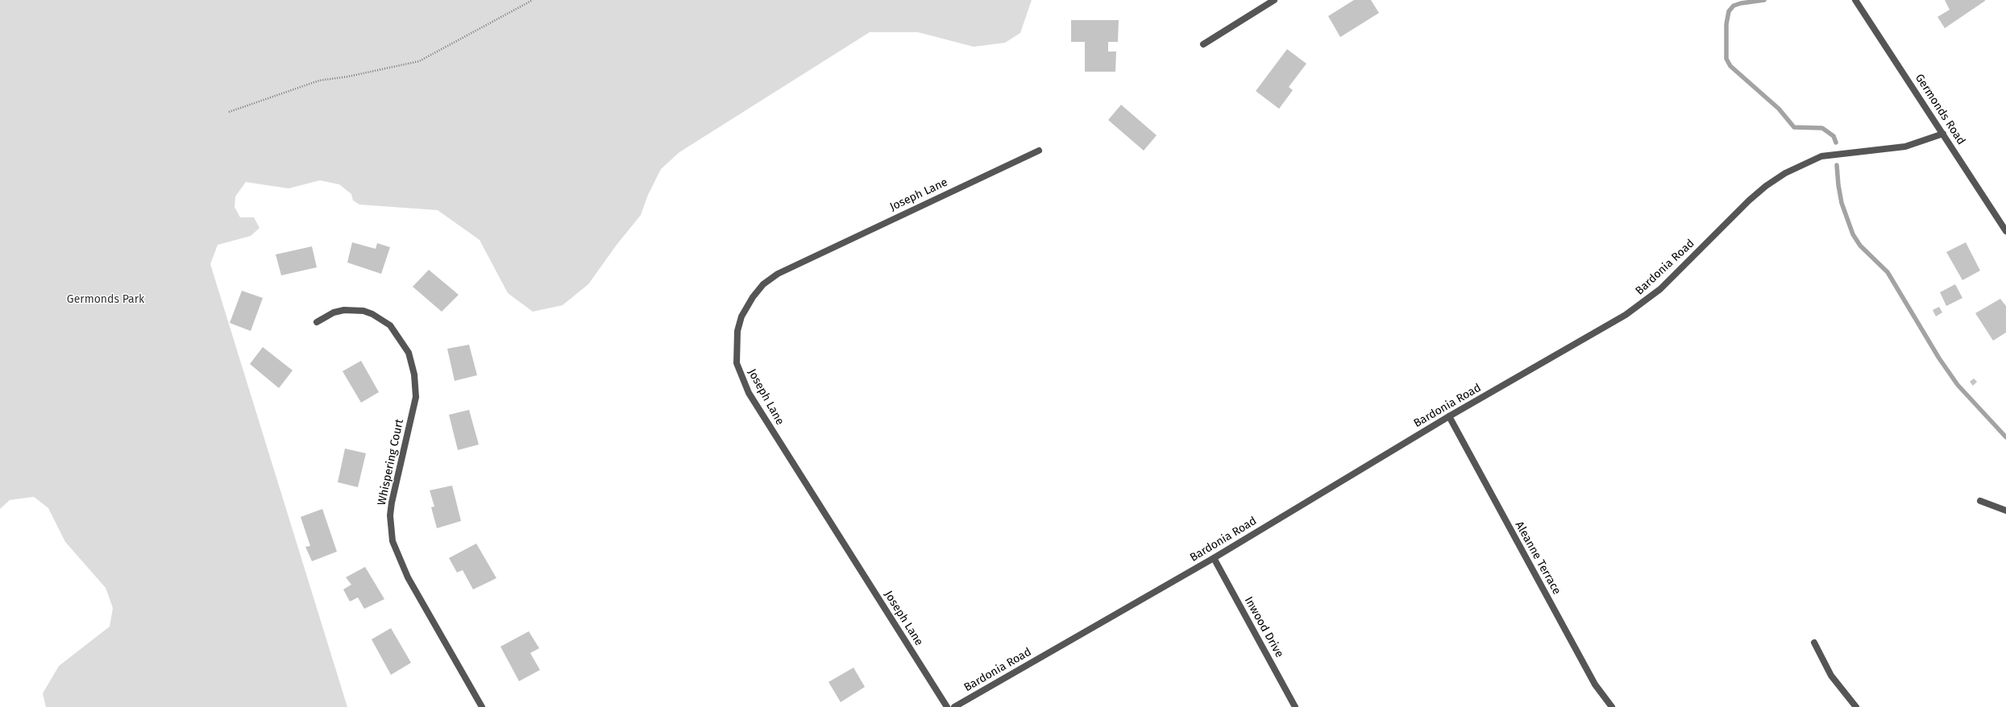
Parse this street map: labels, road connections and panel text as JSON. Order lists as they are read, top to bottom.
{
  "streets": {
    "street": [
      "Germonds Road",
      "Joseph Lane",
      "Bardonia Road",
      "Whispering Court",
      "Aleanne Terrace",
      "Inwood Drive"
    ]
  },
  "crossings": [
    ["Germonds Road", "Bardonia Road"],
    ["Bardonia Road", "Aleanne Terrace"],
    ["Bardonia Road", "Inwood Drive"]
  ],
  "parks": ["Germonds Park"]
}
